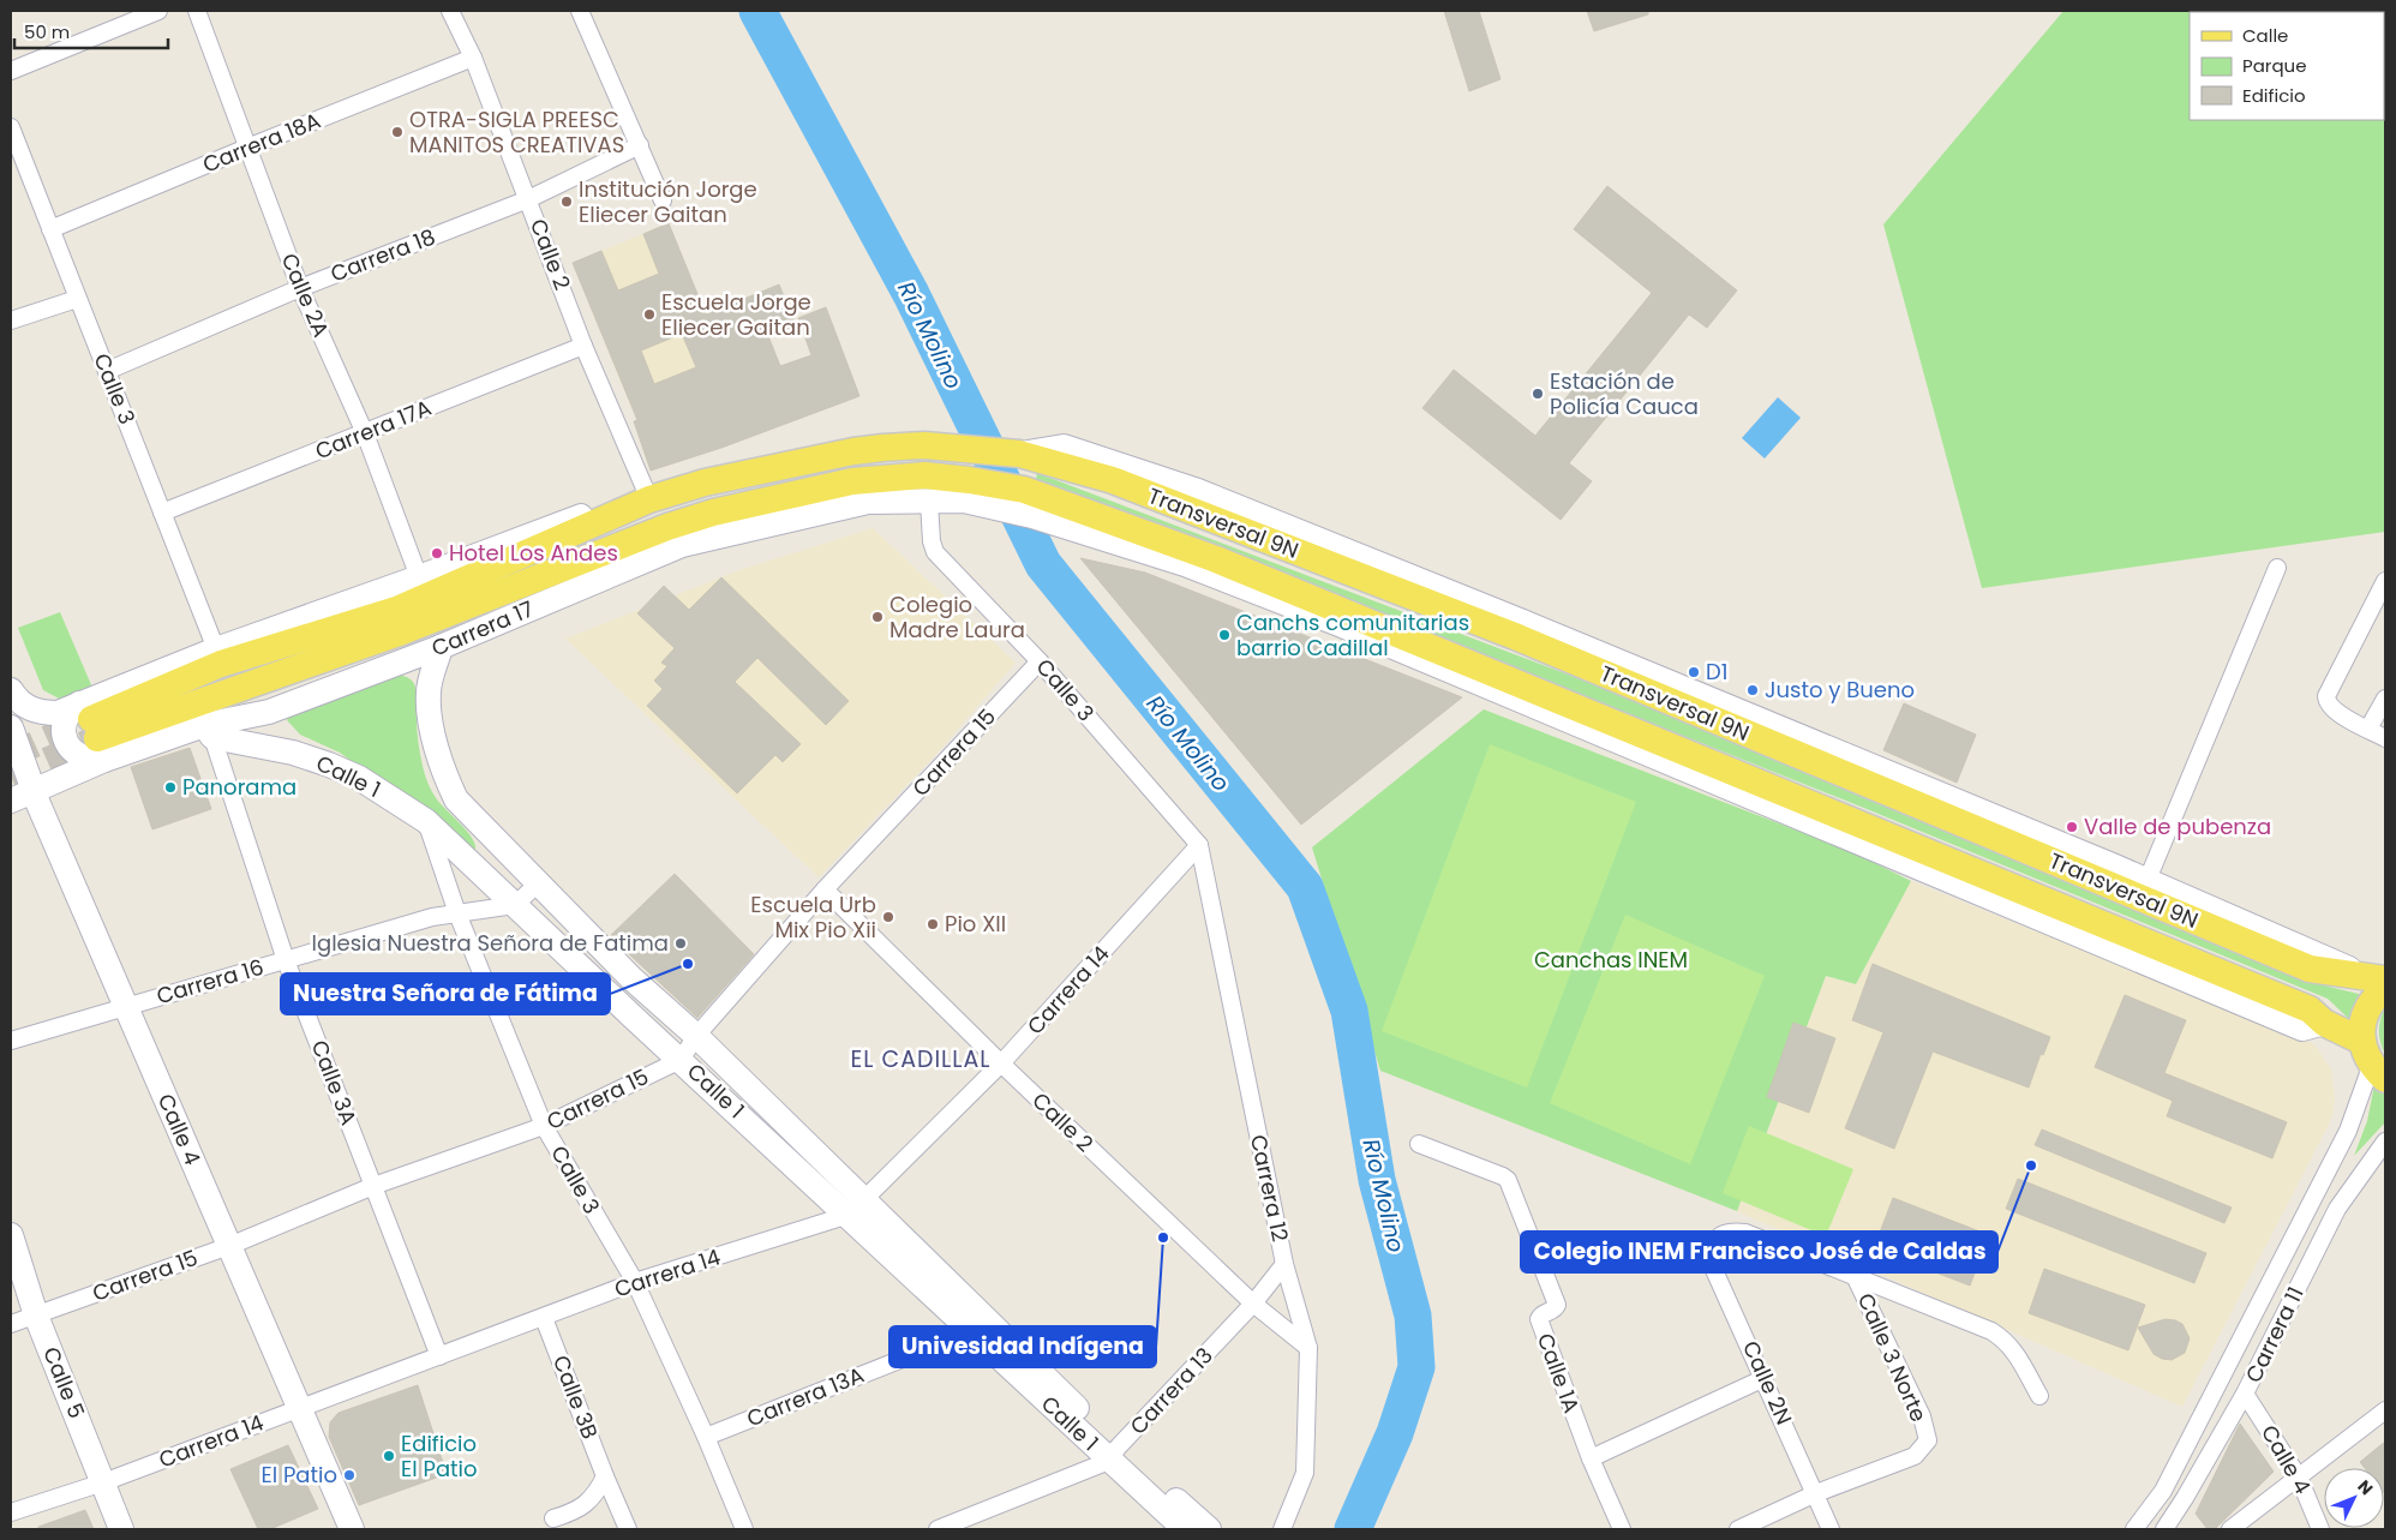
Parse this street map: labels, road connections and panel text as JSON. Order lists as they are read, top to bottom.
{
  "streets": {
    "main road": [
      "Transversal 9N",
      "Carrera 17",
      "Calle 1",
      "Calle 4",
      "Calle 5"
    ],
    "street": [
      "Carrera 18A",
      "Calle 2",
      "Carrera 18",
      "Calle 2A",
      "Calle 3",
      "Carrera 17A",
      "Carrera 15",
      "Carrera 16",
      "Carrera 14",
      "Calle 3A",
      "Carrera 12",
      "Carrera 11",
      "Calle 3 Norte",
      "Calle 1A",
      "Calle 2N",
      "Carrera 13",
      "Calle 3B",
      "Carrera 13A"
    ]
  },
  "crossings": [
    ["Carrera 18A", "Calle 2"],
    ["Carrera 18A", "Calle 2A"],
    ["Carrera 18A", "Calle 3"],
    ["Calle 2", "Carrera 18"],
    ["Calle 2", "Carrera 17A"],
    ["Calle 2", "Carrera 17"],
    ["Calle 2", "Carrera 15"],
    ["Calle 2", "Carrera 14"],
    ["Calle 2", "Carrera 12"],
    ["Calle 2", "Carrera 13"],
    ["Carrera 18", "Calle 2A"],
    ["Carrera 18", "Calle 3"],
    ["Calle 2A", "Carrera 17A"],
    ["Calle 3", "Carrera 17A"],
    ["Calle 3", "Carrera 17"],
    ["Calle 3", "Carrera 15"],
    ["Calle 3", "Calle 1"],
    ["Calle 3", "Carrera 16"],
    ["Calle 3", "Carrera 14"],
    ["Calle 3", "Carrera 12"],
    ["Calle 3", "Carrera 13A"],
    ["Transversal 9N", "Carrera 17"],
    ["Carrera 17", "Calle 1"],
    ["Carrera 17", "Calle 3A"],
    ["Carrera 17", "Calle 4"],
    ["Carrera 15", "Calle 1"],
    ["Carrera 15", "Calle 3A"],
    ["Carrera 15", "Calle 4"],
    ["Carrera 15", "Calle 5"],
    ["Calle 1", "Carrera 16"],
    ["Calle 1", "Carrera 14"],
    ["Calle 1", "Calle 3A"],
    ["Calle 1", "Carrera 13"],
    ["Calle 1", "Carrera 13A"],
    ["Carrera 16", "Calle 3A"],
    ["Carrera 16", "Calle 4"],
    ["Carrera 14", "Calle 3A"],
    ["Carrera 14", "Calle 4"],
    ["Carrera 14", "Carrera 12"],
    ["Carrera 14", "Calle 5"],
    ["Carrera 14", "Calle 3B"],
    ["Calle 4", "Carrera 11"],
    ["Carrera 12", "Carrera 13"],
    ["Calle 3 Norte", "Calle 2N"]
  ],
  "districts": ["EL CADILLAL"],
  "water": ["Río Molino"],
  "parks": ["Canchas INEM"],
  "places": [
    "OTRA-SIGLA PREESC MANITOS CREATIVAS",
    "Institución Jorge Eliecer Gaitan",
    "Escuela Jorge Eliecer Gaitan",
    "Estación de Policía Cauca",
    "Hotel Los Andes",
    "Colegio Madre Laura",
    "Canchs comunitarias barrio Cadillal",
    "D1",
    "Justo y Bueno",
    "Panorama",
    "Valle de pubenza",
    "Escuela Urb Mix Pio Xii",
    "Pio XII",
    "Iglesia Nuestra Señora de Fatima",
    "Nuestra Señora de Fátima",
    "Colegio INEM Francisco José de Caldas",
    "Univesidad Indígena",
    "Edificio El Patio",
    "El Patio"
  ],
  "legend": ["Calle", "Parque", "Edificio"],
  "scale_bar": "50 m",
  "north": "top right"
}
